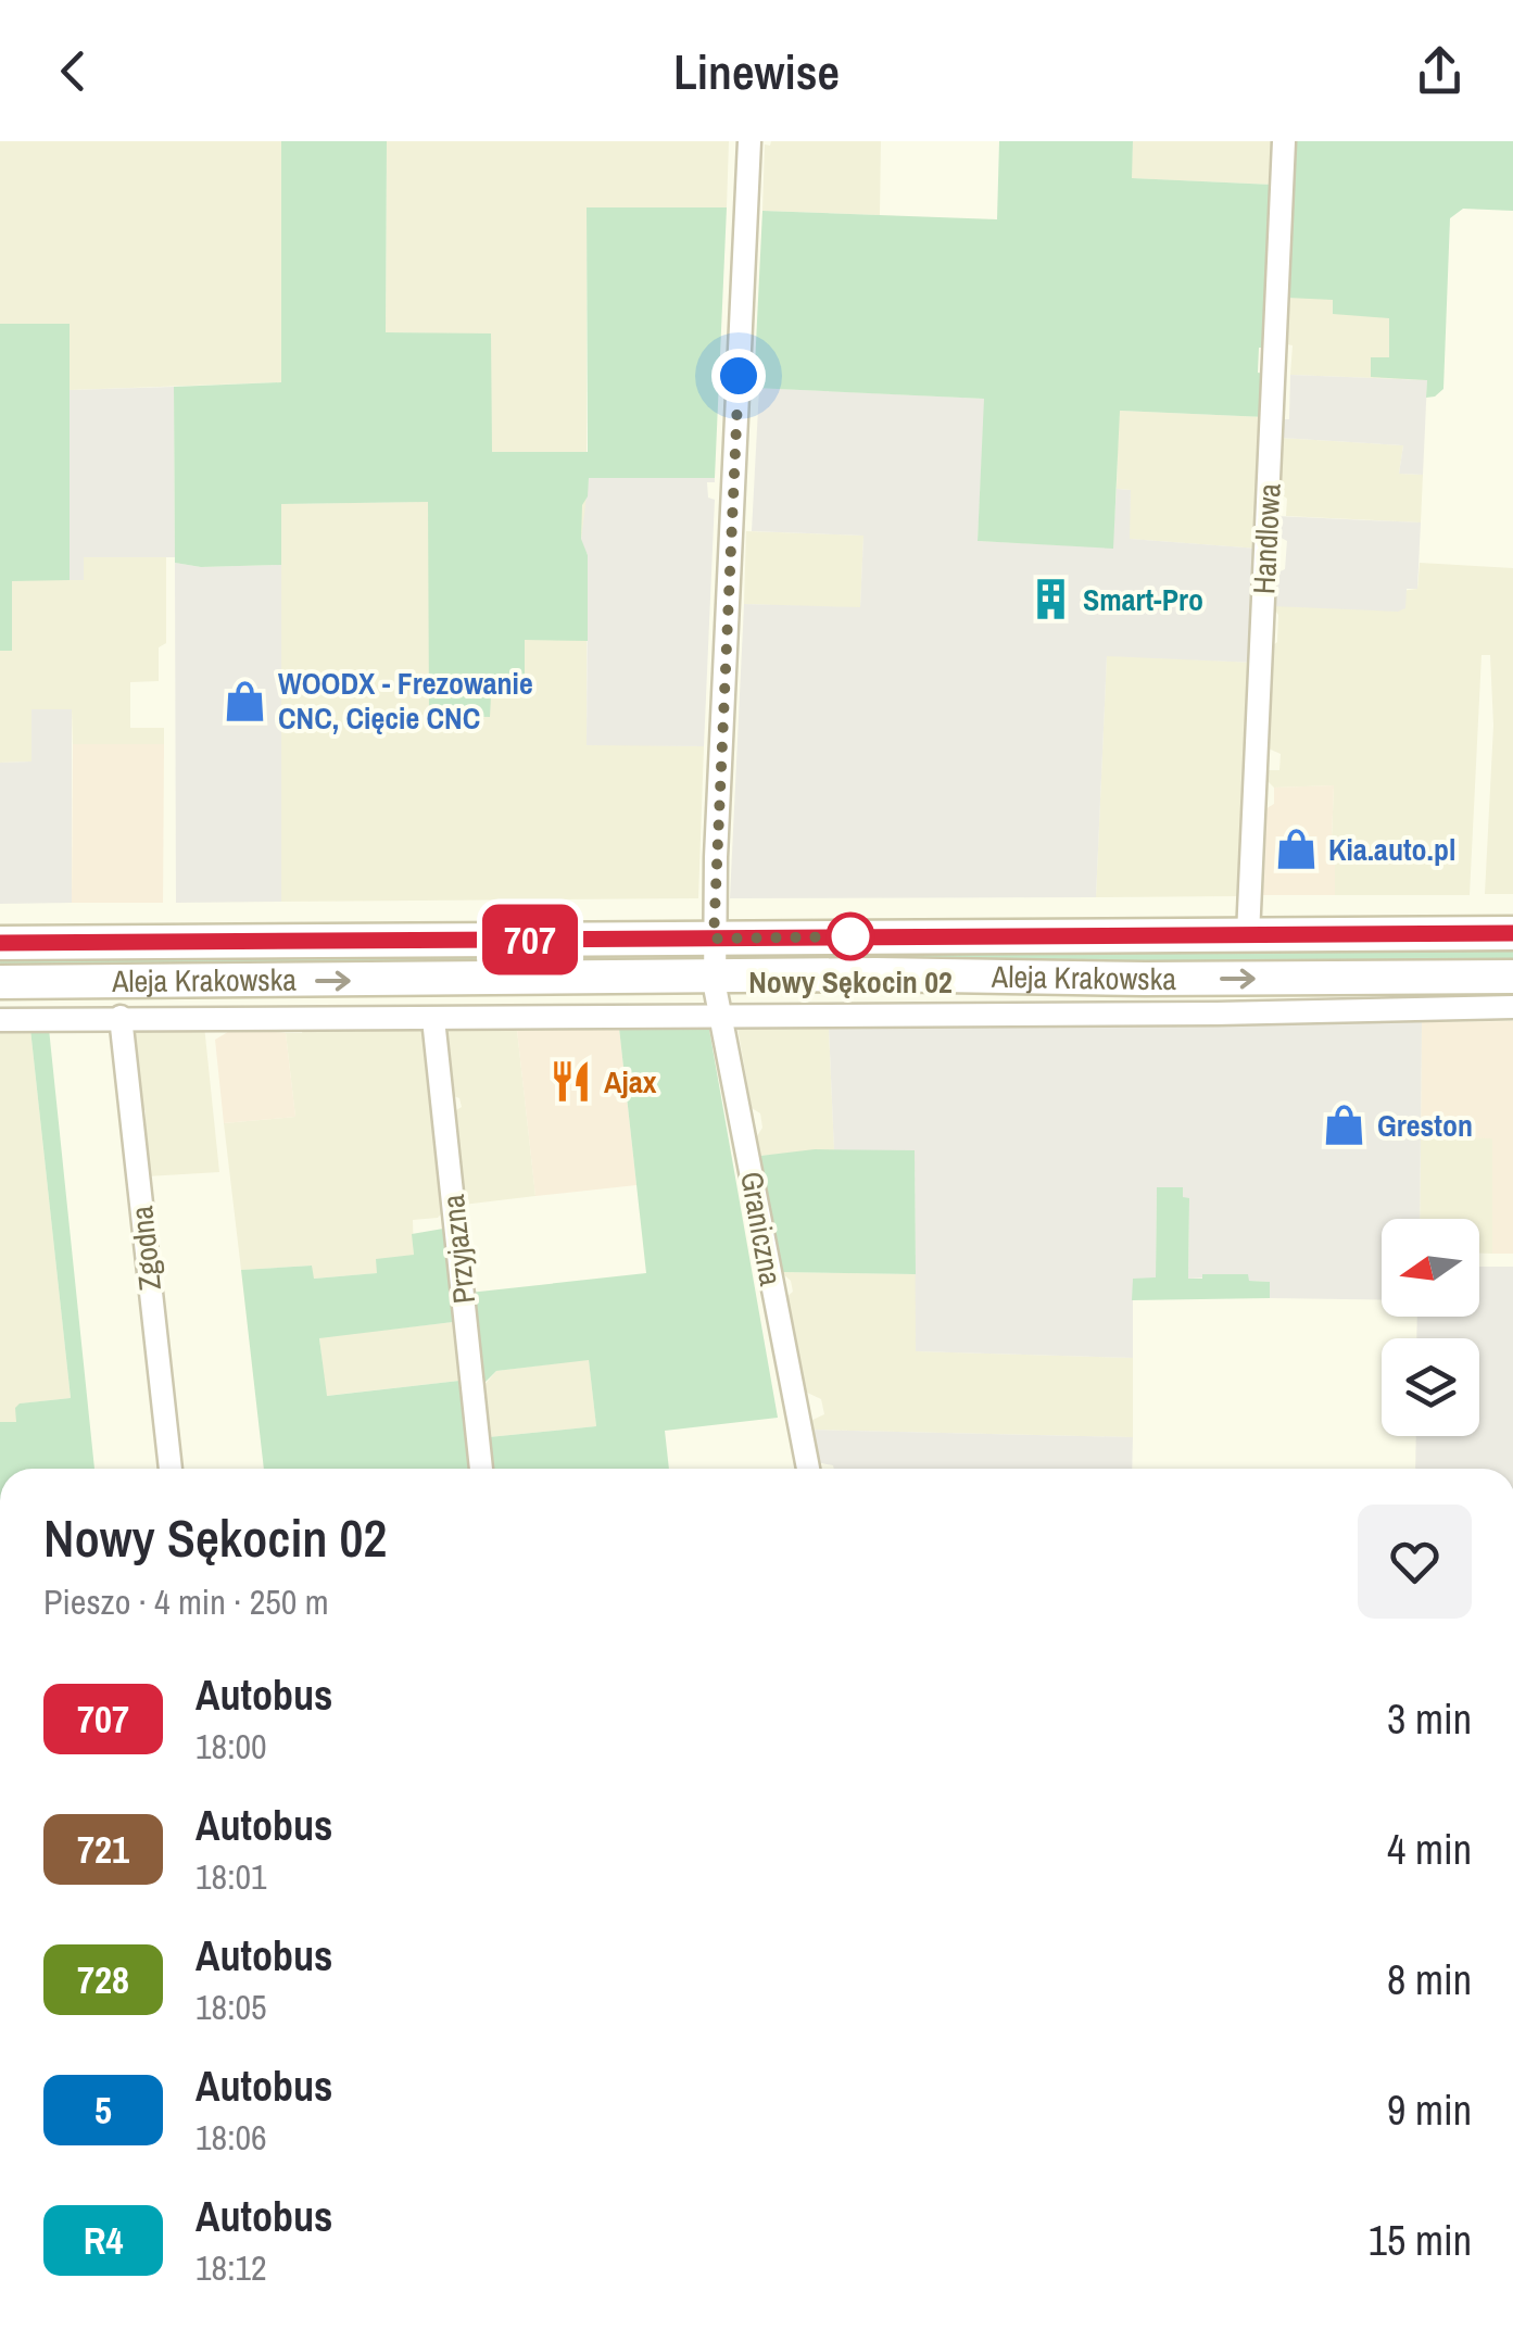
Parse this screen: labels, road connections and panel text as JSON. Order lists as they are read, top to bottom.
{
  "streets": {
    "main road": ["Aleja Krakowska"],
    "street": [
      "Handlowa",
      "Graniczna",
      "Zgodna",
      "Przyjazna"
    ]
  },
  "crossings": [
    ["Handlowa", "Aleja Krakowska"],
    ["Aleja Krakowska", "Graniczna"]
  ],
  "places": {
    "building": ["Smart-Pro"],
    "shop": ["WOODX - Frezowanie CNC, Cięcie CNC", "Kia.auto.pl", "Greston"],
    "other": ["Nowy Sękocin 02"],
    "restaurant": ["Ajax"]
  },
  "lines": ["bus line 707"],
  "north": "left",
  "page": {
    "header": "Linewise",
    "on_map": "707",
    "heading": ["Nowy Sękocin 02", "Pieszo · 4 min · 250 m"],
    "list": [
      {
        "mark": "707",
        "name": "Autobus",
        "note": "18:00",
        "value": "3 min"
      },
      {
        "mark": "721",
        "name": "Autobus",
        "note": "18:01",
        "value": "4 min"
      },
      {
        "mark": "728",
        "name": "Autobus",
        "note": "18:05",
        "value": "8 min"
      },
      {
        "mark": "5",
        "name": "Autobus",
        "note": "18:06",
        "value": "9 min"
      },
      {
        "mark": "R4",
        "name": "Autobus",
        "note": "18:12",
        "value": "15 min"
      }
    ]
  }
}
